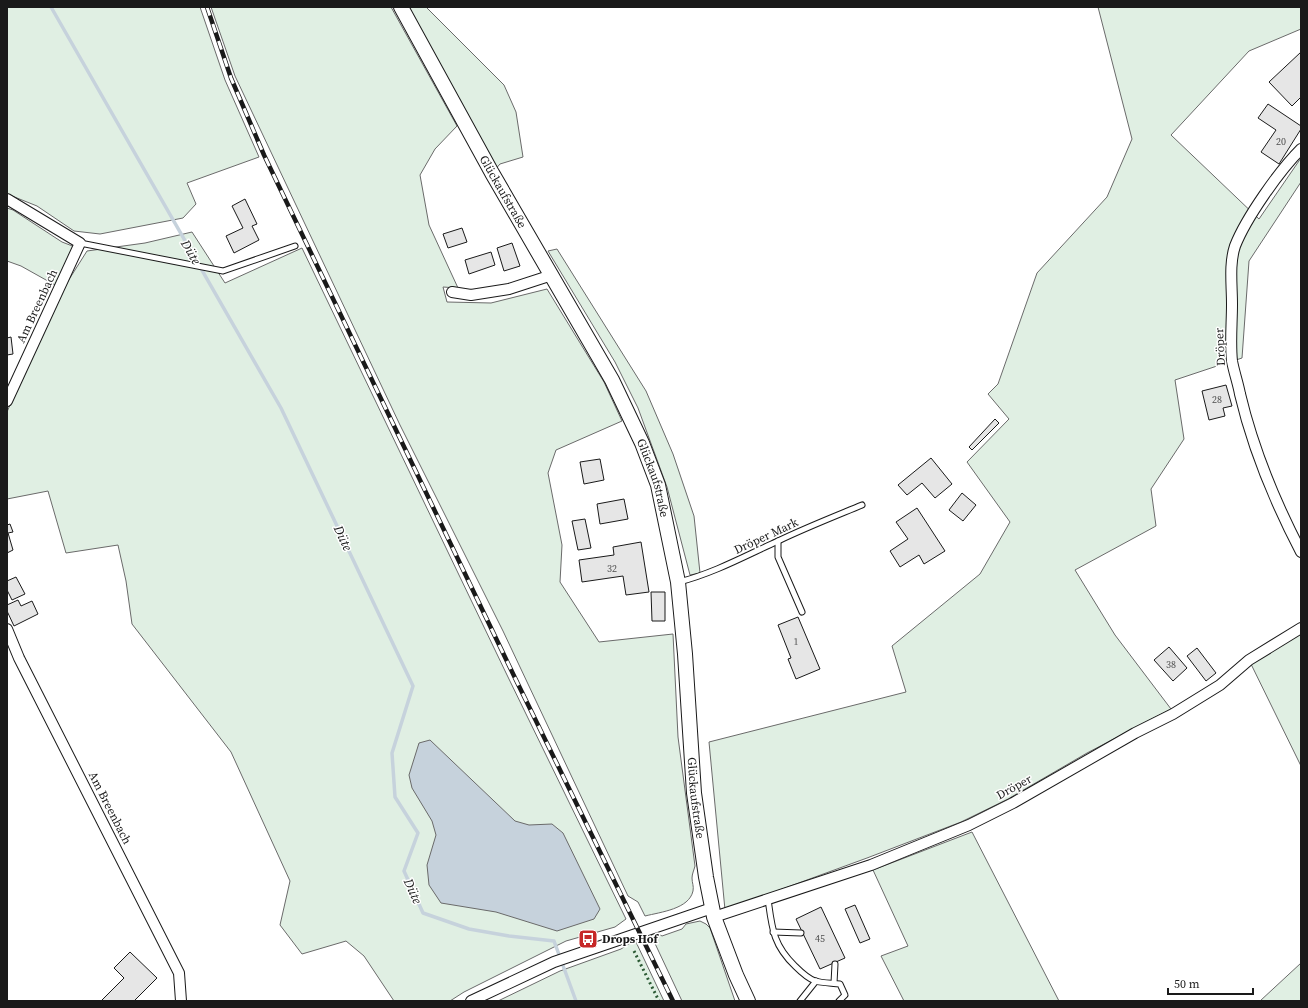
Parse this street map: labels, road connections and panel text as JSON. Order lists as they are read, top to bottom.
{
  "streets": {
    "main road": ["Glückaufstraße"],
    "street": ["Am Breenbach", "Dröper"],
    "lane": ["Dröper Mark"]
  },
  "crossings": [
    ["Glückaufstraße", "Dröper"],
    ["Glückaufstraße", "Dröper Mark"]
  ],
  "water": ["Düte"],
  "places": {
    "bus stop": ["Drops Hof"]
  },
  "house_numbers": [
    "20",
    "28",
    "32",
    "1",
    "38",
    "45"
  ],
  "scale_bar": "50 m"
}
